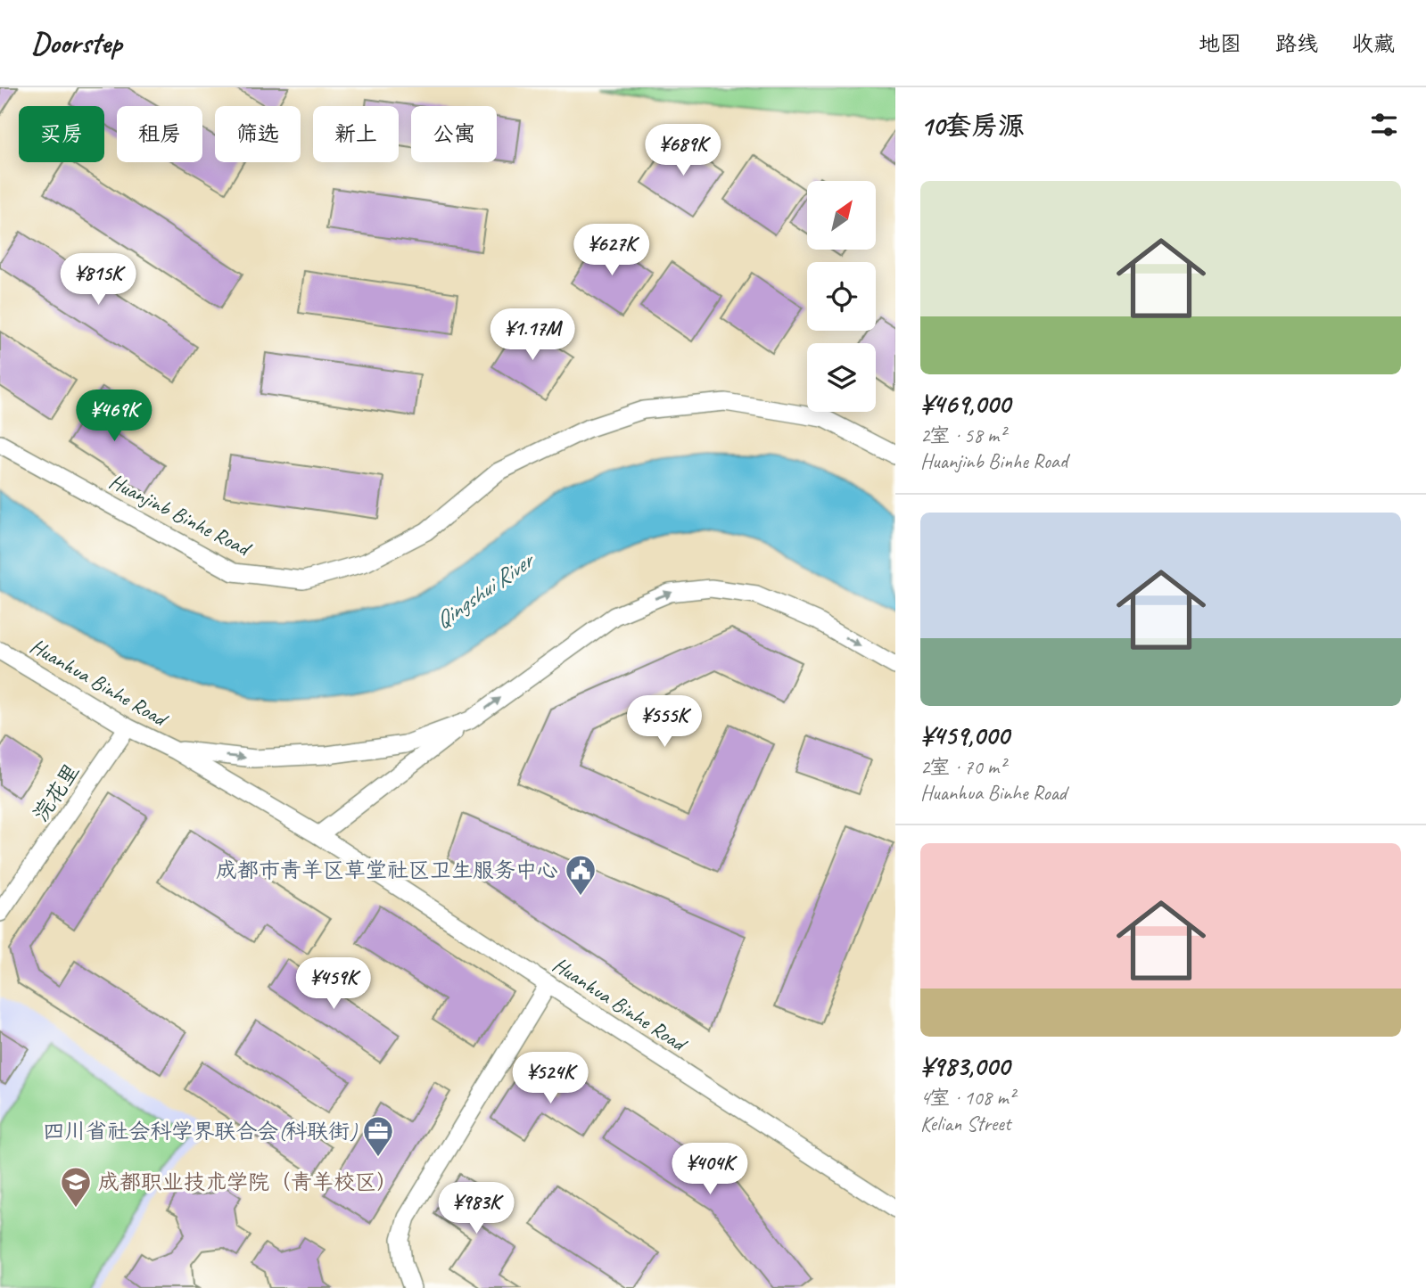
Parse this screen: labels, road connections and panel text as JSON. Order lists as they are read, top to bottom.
{
  "streets": {
    "street": ["Huanjinb Binhe Road", "Huanhua Binhe Road", "浣花里"]
  },
  "crossings": [
    ["Huanhua Binhe Road", "浣花里"]
  ],
  "one_way": ["Huanhua Binhe Road"],
  "water": ["Qingshui River"],
  "places": {
    "public building": ["成都市青羊区草堂社区卫生服务中心"],
    "office": ["四川省社会科学界联合会(科联街)"],
    "school or university": ["成都职业技术学院（青羊校区）"]
  },
  "north": "top right",
  "page": {
    "header": "Doorstep",
    "nav": ["地图", "路线", "收藏"],
    "heading": "10套房源",
    "chip": [
      "买房",
      "租房",
      "筛选",
      "新上",
      "公寓"
    ],
    "price": [
      "¥689K",
      "¥627K",
      "¥815K",
      "¥1.17M",
      "¥469K",
      "¥555K",
      "¥459K",
      "¥524K",
      "¥404K",
      "¥983K"
    ],
    "list": [
      {
        "name": "¥469,000",
        "note": "2室 · 58 m² · Huanjinb Binhe Road"
      },
      {
        "name": "¥459,000",
        "note": "2室 · 70 m² · Huanhua Binhe Road"
      },
      {
        "name": "¥983,000",
        "note": "4室 · 108 m² · Kelian Street"
      }
    ]
  }
}
